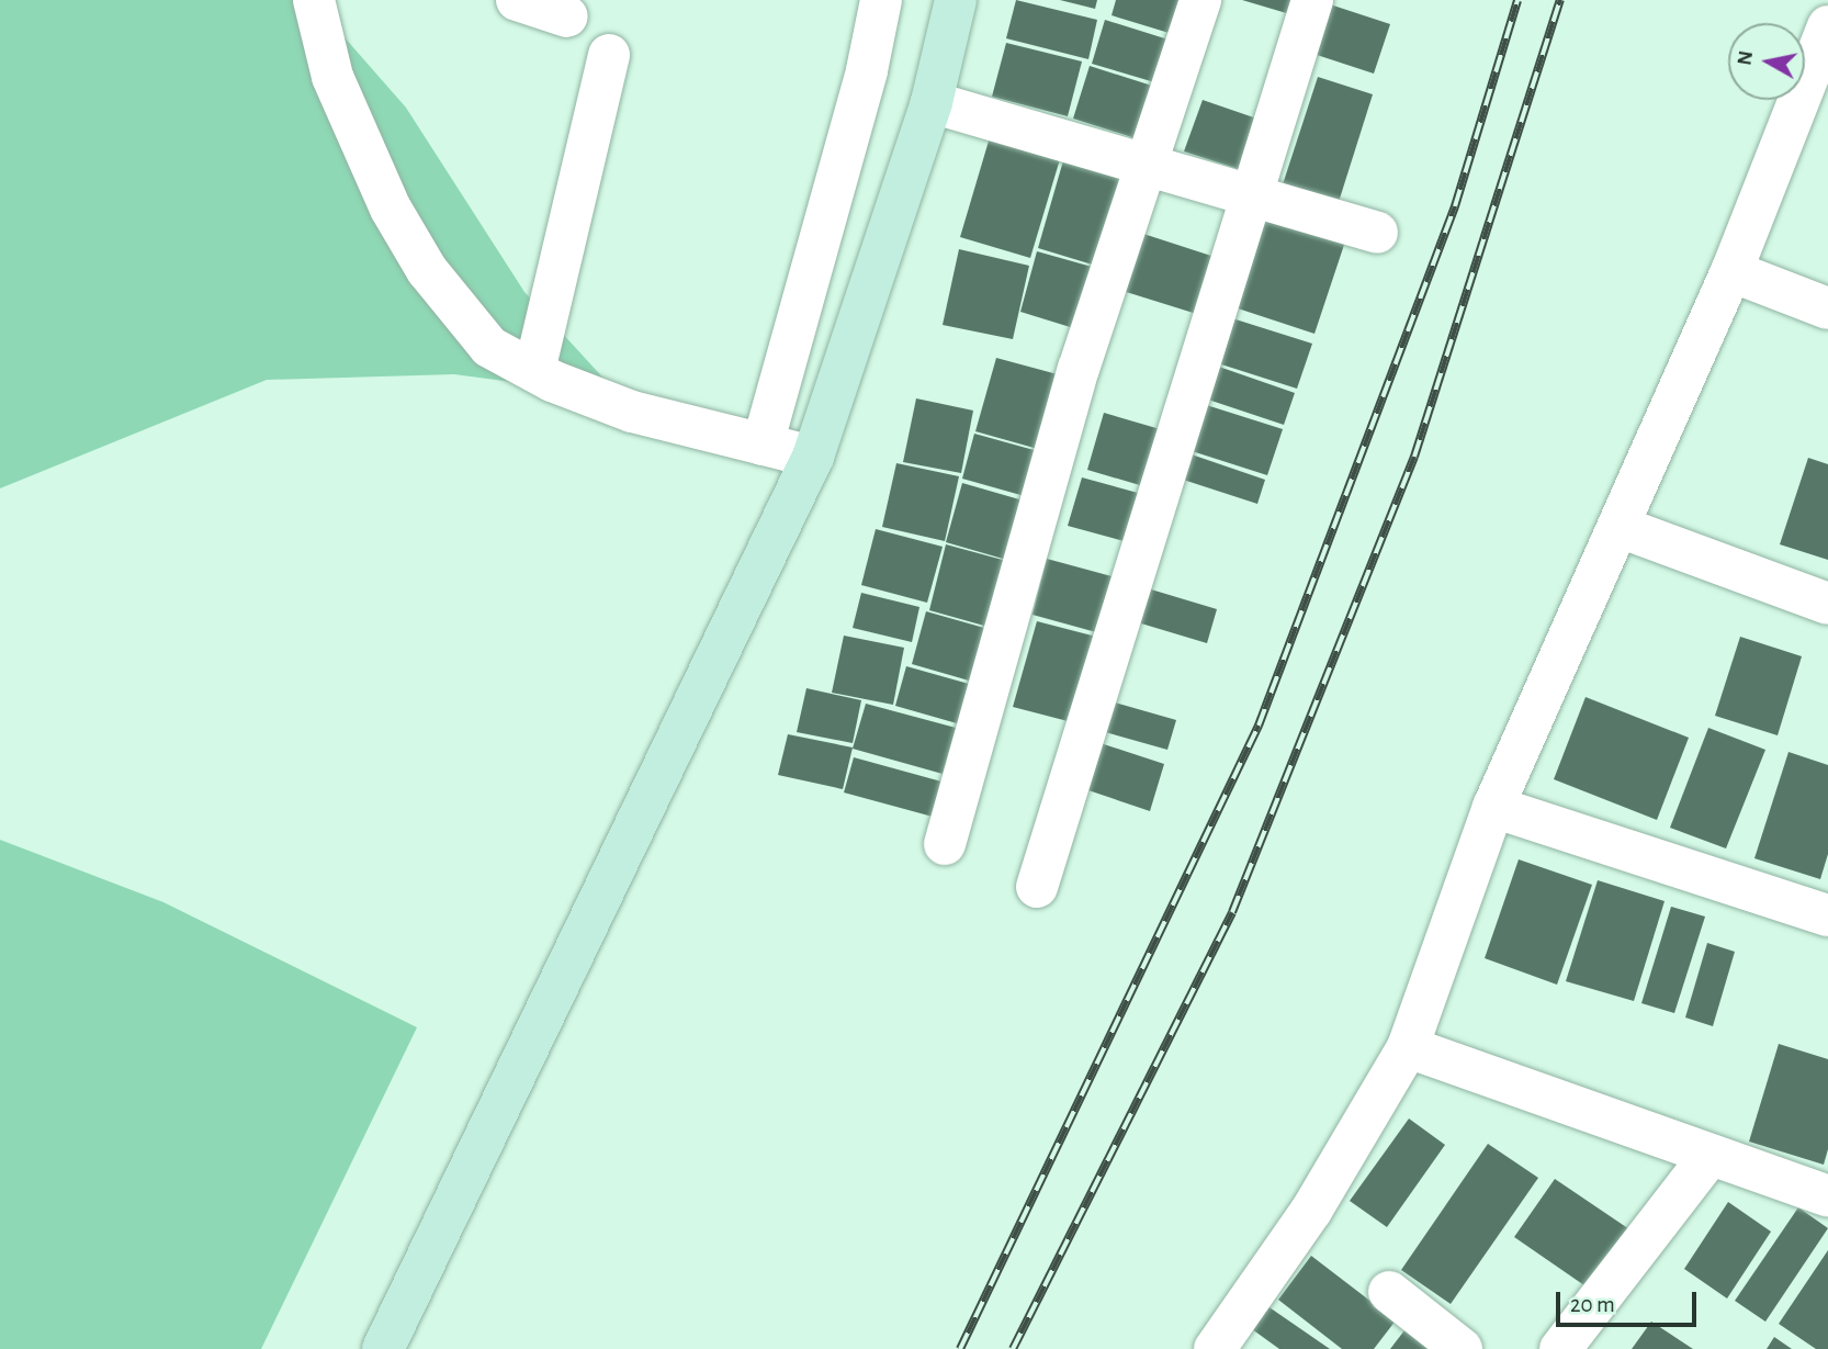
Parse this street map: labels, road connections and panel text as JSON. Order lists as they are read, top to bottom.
{
  "scale_bar": "20 m",
  "north": "left"
}
